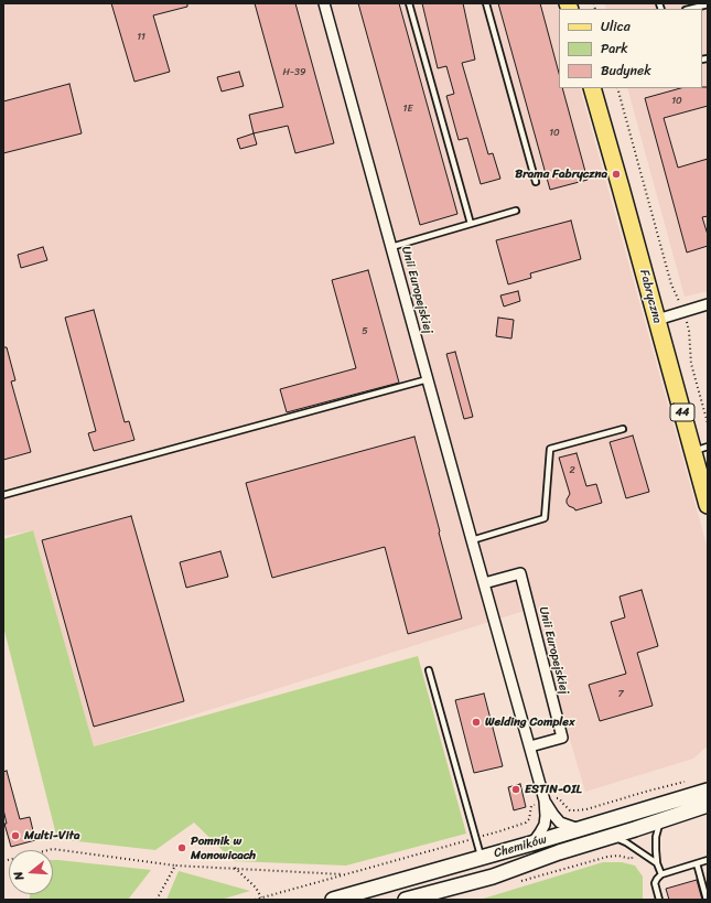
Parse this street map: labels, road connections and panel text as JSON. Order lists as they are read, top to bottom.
{
  "streets": {
    "main road": ["Fabryczna", "44", "Chemików"],
    "street": ["Unii Europejskiej"]
  },
  "crossings": [
    ["Unii Europejskiej", "Chemików"]
  ],
  "places": [
    "Brama Fabryczna",
    "Welding Complex",
    "ESTIN-OIL",
    "Multi-Vita",
    "Pomnik w Monowicach"
  ],
  "house_numbers": [
    "11",
    "H-39",
    "10",
    "1E",
    "10",
    "5",
    "2",
    "7"
  ],
  "legend": ["Ulica", "Park", "Budynek"],
  "north": "left"
}
